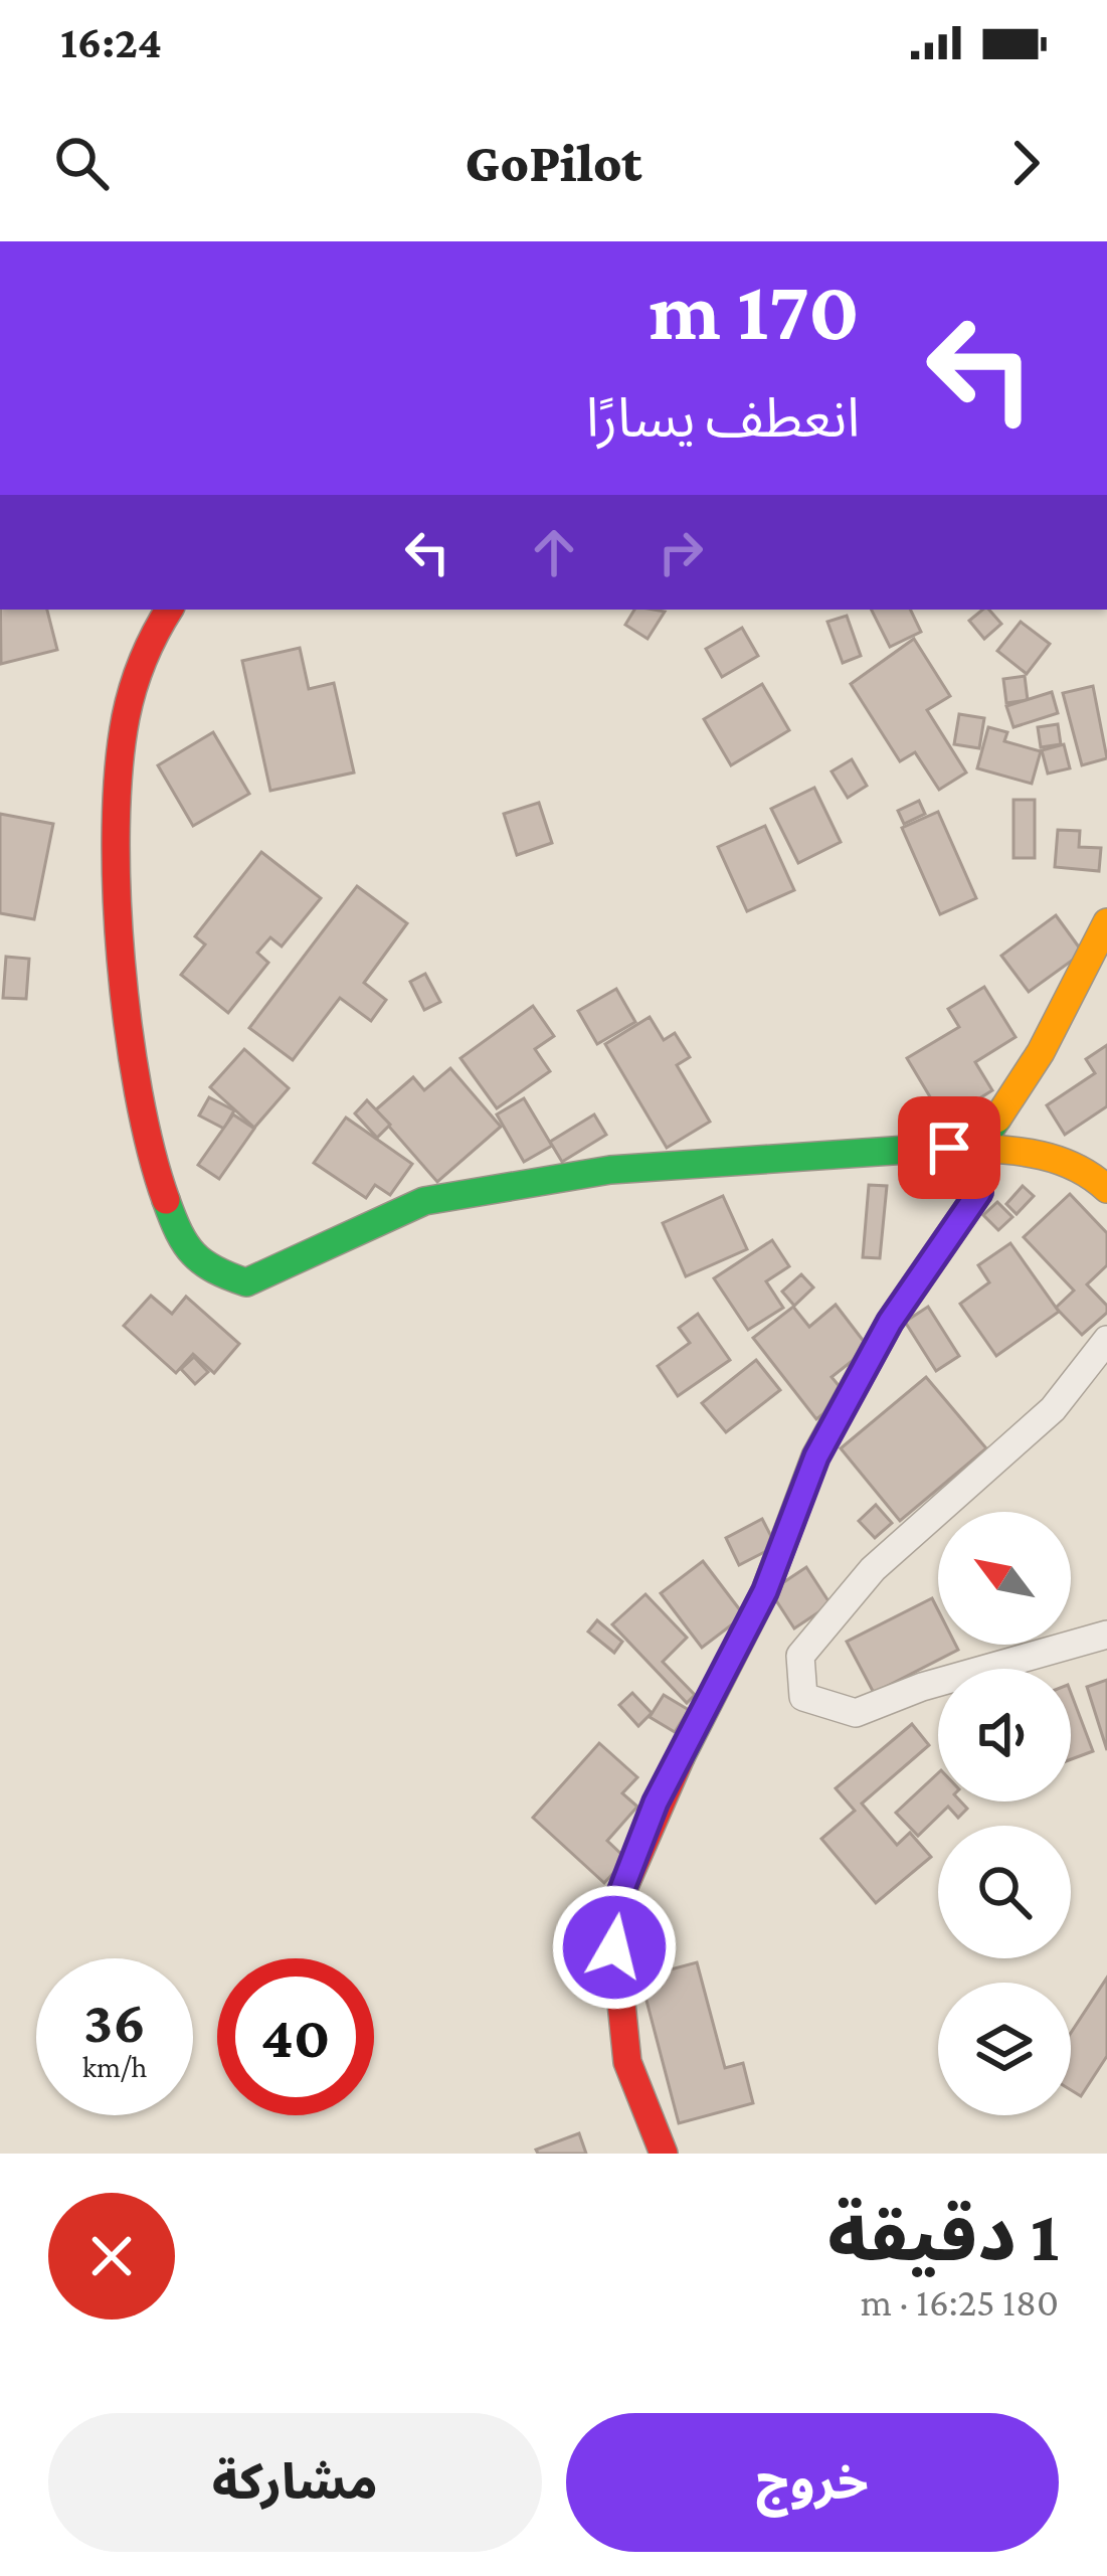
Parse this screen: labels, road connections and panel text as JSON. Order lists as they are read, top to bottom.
{
  "north": "top left",
  "page": {
    "status": "16:24",
    "header": "GoPilot",
    "turn": ["170 m", "انعطف يسارًا"],
    "speed": "36 km/h",
    "limit": "40",
    "heading": ["1 دقيقة", "180 m · 16:25"],
    "buttons": ["خروج", "مشاركة"]
  }
}
